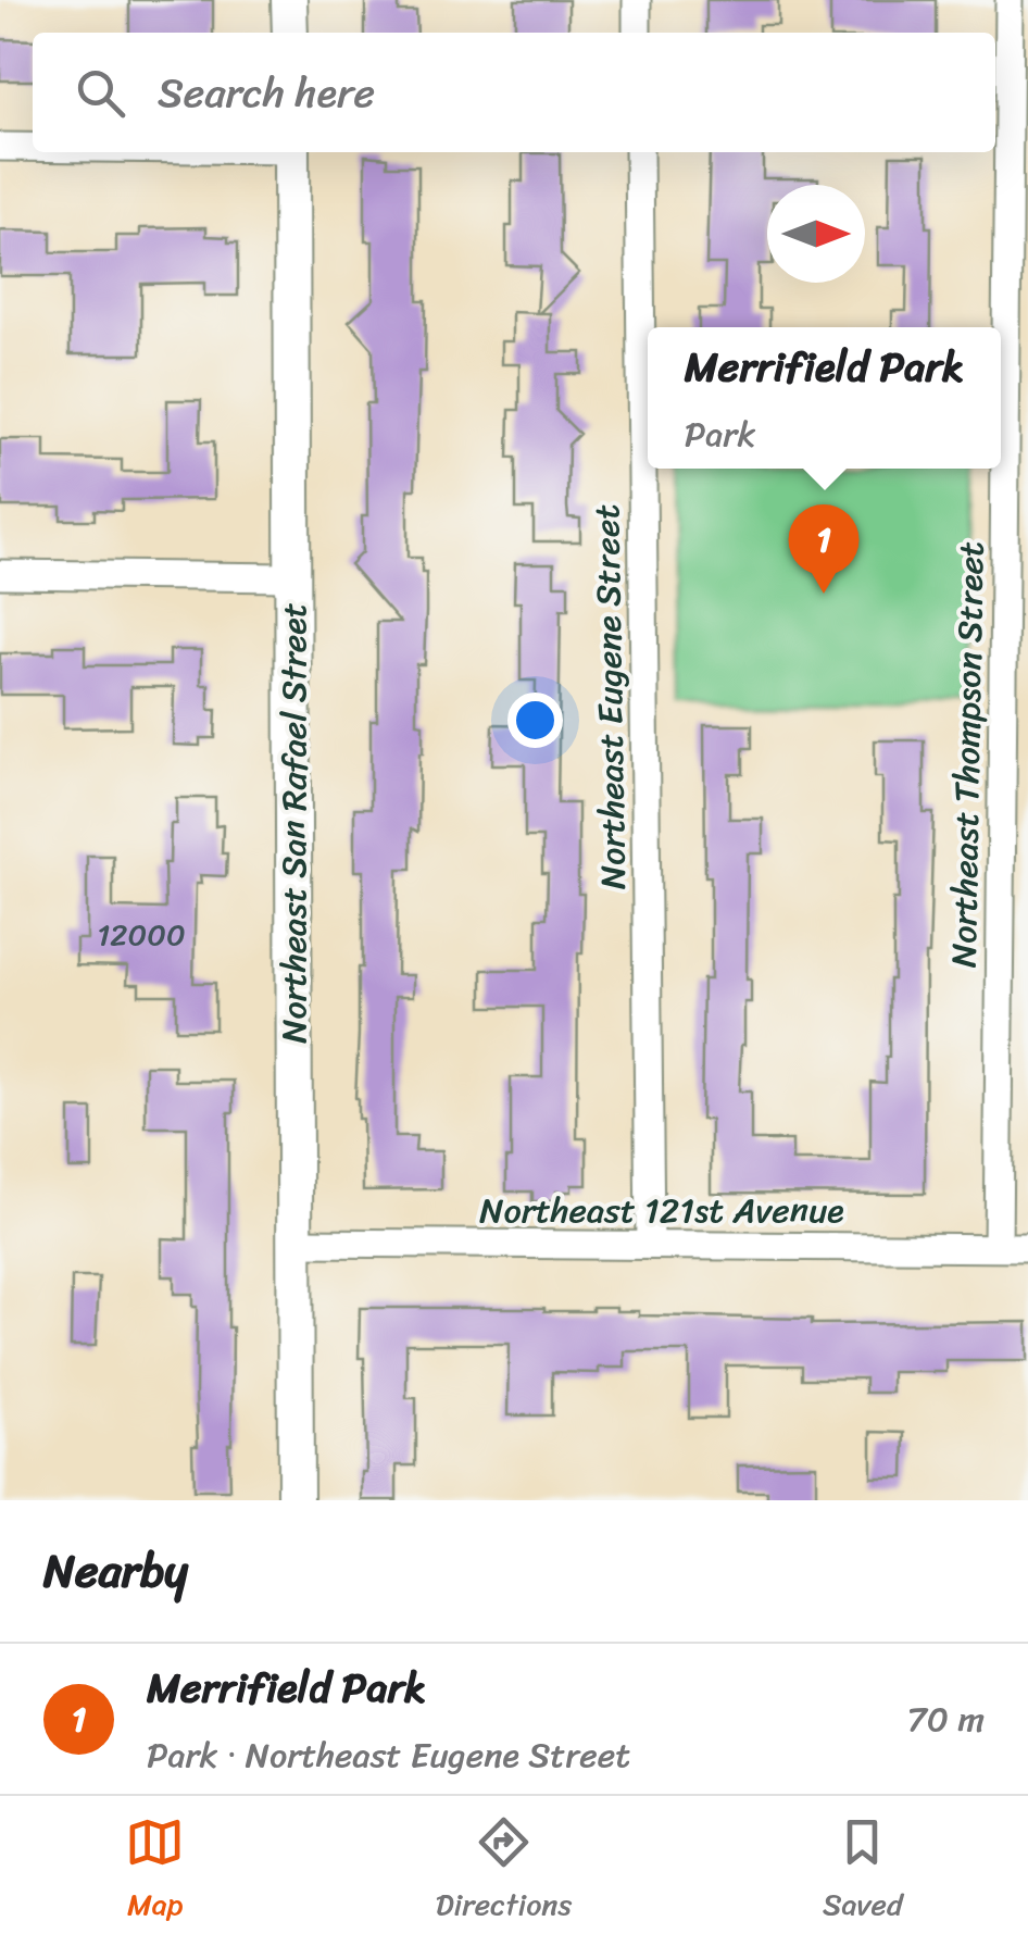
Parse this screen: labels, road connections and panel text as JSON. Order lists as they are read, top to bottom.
{
  "streets": {
    "street": [
      "Northeast Eugene Street",
      "Northeast Thompson Street",
      "Northeast San Rafael Street",
      "Northeast 121st Avenue"
    ]
  },
  "crossings": [
    ["Northeast Eugene Street", "Northeast 121st Avenue"],
    ["Northeast Thompson Street", "Northeast 121st Avenue"],
    ["Northeast San Rafael Street", "Northeast 121st Avenue"]
  ],
  "house_numbers": ["12000"],
  "north": "right",
  "page": {
    "search": "Search here",
    "popup": ["Merrifield Park", "Park"],
    "pins": "1",
    "heading": "Nearby",
    "list": [
      {
        "mark": "1",
        "name": "Merrifield Park",
        "note": "Park · Northeast Eugene Street",
        "value": "70 m"
      }
    ],
    "nav": ["Map", "Directions", "Saved"]
  }
}
